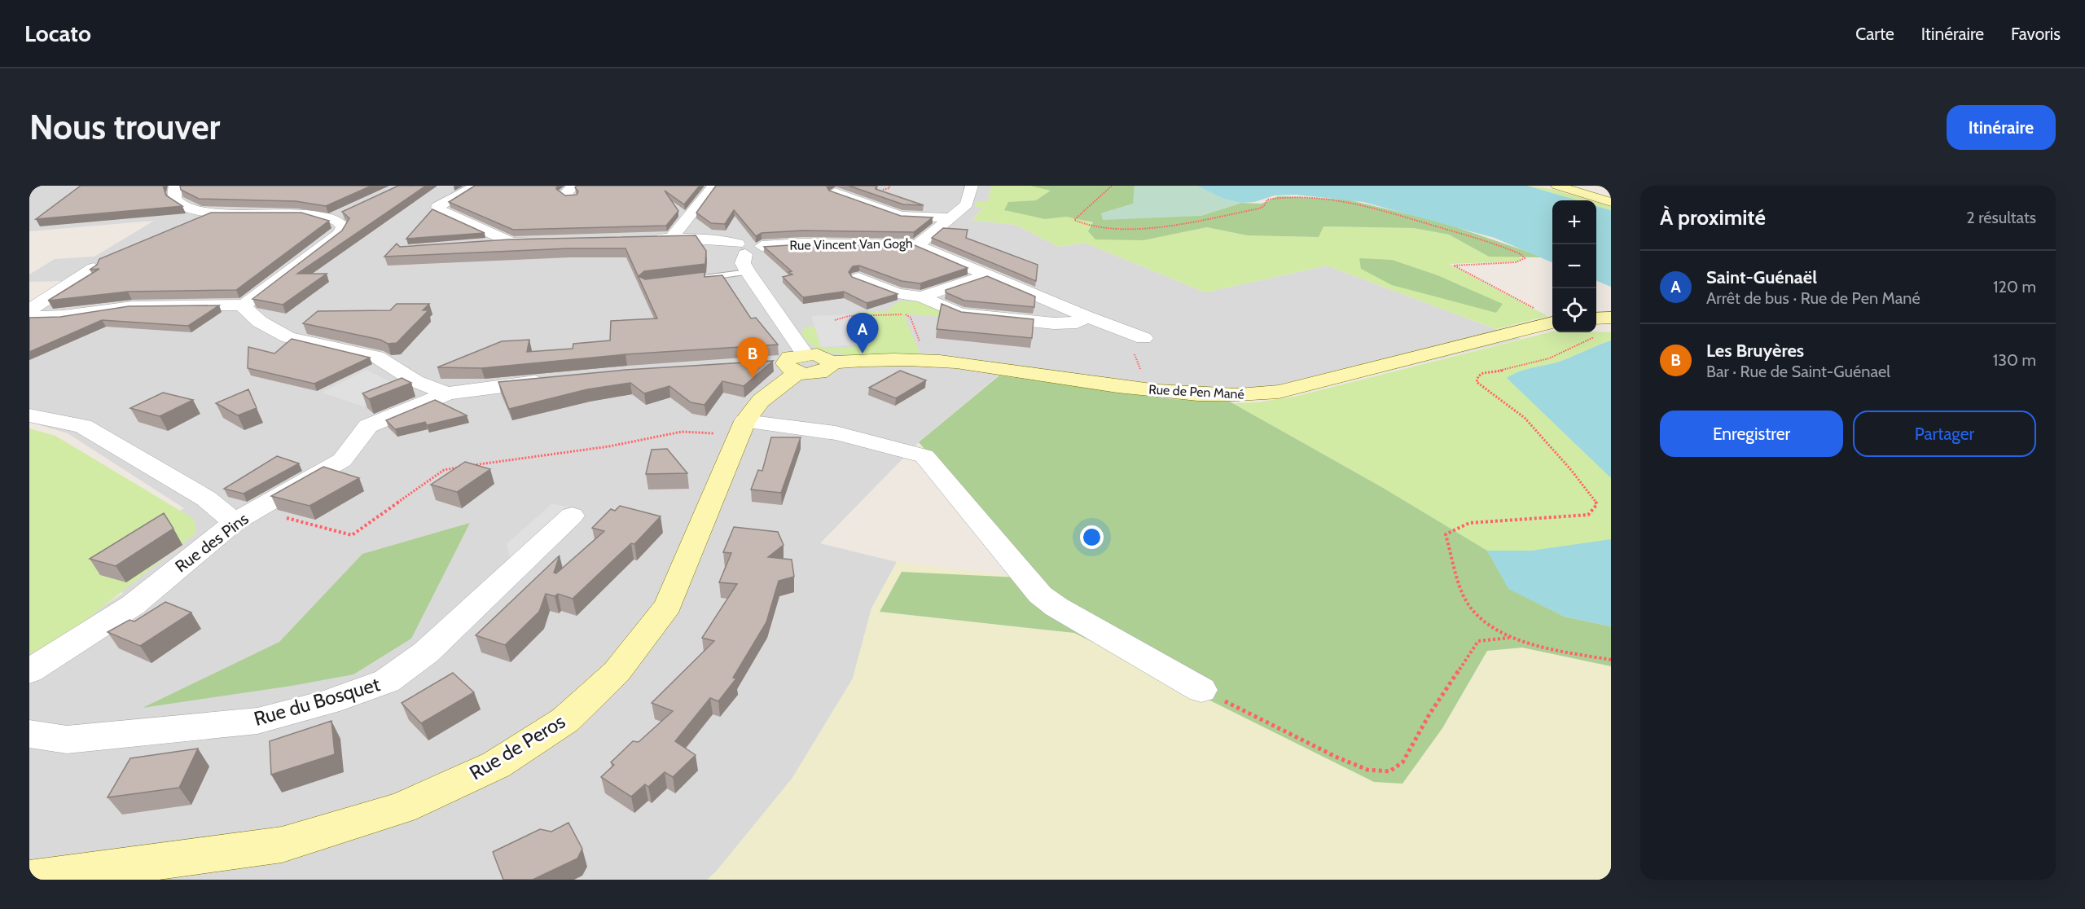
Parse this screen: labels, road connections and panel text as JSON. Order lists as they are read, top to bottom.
{
  "streets": {
    "street": [
      "Rue Vincent Van Gogh",
      "Rue de Pen Mané",
      "Rue des Pins",
      "Rue du Bosquet",
      "Rue de Peros"
    ]
  },
  "crossings": [
    ["Rue de Pen Mané", "Rue de Peros"]
  ],
  "page": {
    "header": "Locato",
    "nav": ["Carte", "Itinéraire", "Favoris"],
    "buttons": [
      "Itinéraire",
      ["Enregistrer", "Partager"]
    ],
    "title": "Nous trouver",
    "heading": ["À proximité", "2 résultats"],
    "map_buttons": ["+", "−"],
    "list": [
      {
        "mark": "A",
        "name": "Saint-Guénaël",
        "note": "Arrêt de bus · Rue de Pen Mané",
        "value": "120 m"
      },
      {
        "mark": "B",
        "name": "Les Bruyères",
        "note": "Bar · Rue de Saint-Guénael",
        "value": "130 m"
      }
    ],
    "pins": ["A", "B"]
  }
}
